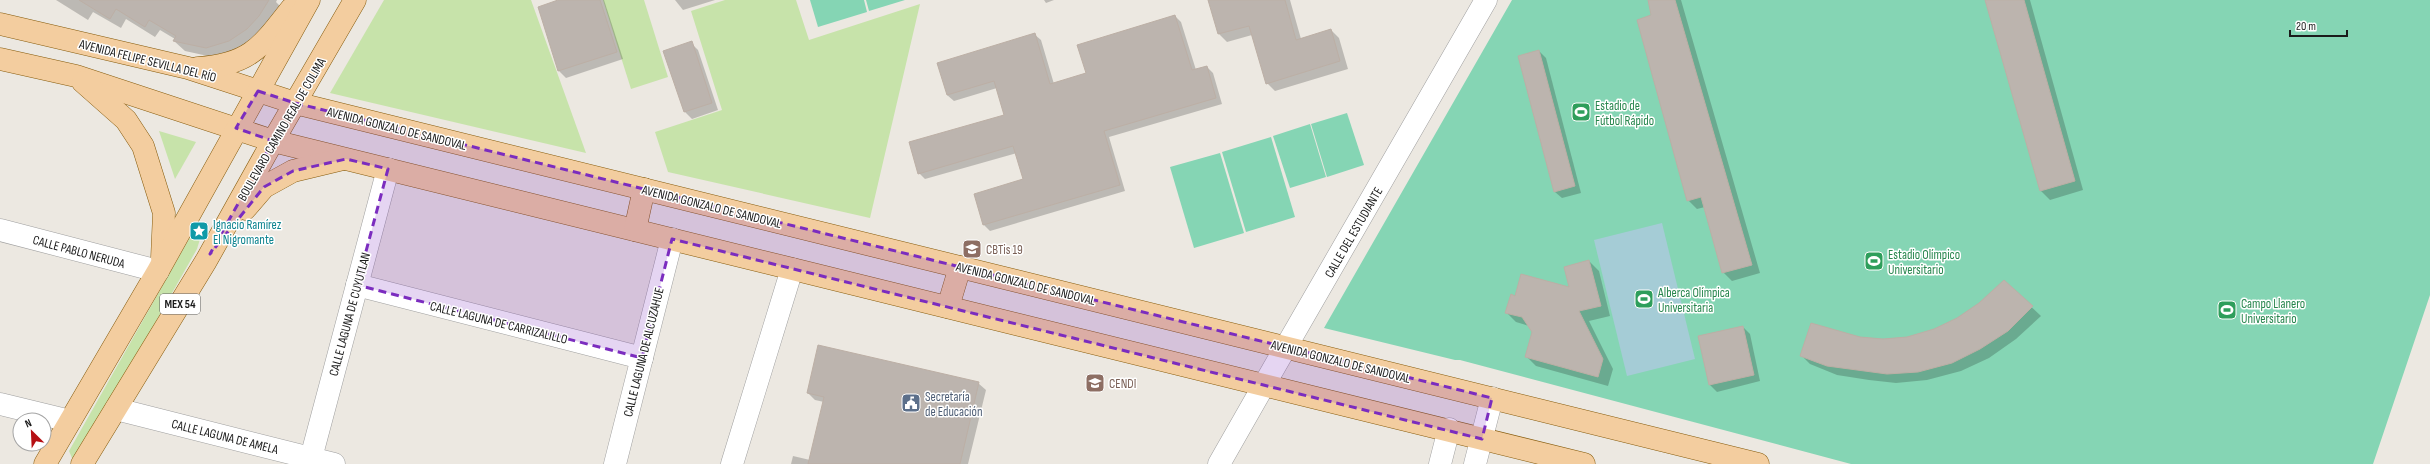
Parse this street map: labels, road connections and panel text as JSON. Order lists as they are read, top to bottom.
{
  "streets": {
    "main road": [
      "AVENIDA FELIPE SEVILLA DEL RÍO",
      "AVENIDA GONZALO DE SANDOVAL",
      "BOULEVARD CAMINO REAL DE COLIMA",
      "MEX 54"
    ],
    "street": [
      "CALLE DEL ESTUDIANTE",
      "CALLE PABLO NERUDA",
      "CALLE LAGUNA DE CUYUTLAN",
      "CALLE LAGUNA DE CARRIZALILLO",
      "CALLE LAGUNA DE ALCUZAHUE",
      "CALLE LAGUNA DE AMELA"
    ]
  },
  "crossings": [
    ["AVENIDA FELIPE SEVILLA DEL RÍO", "AVENIDA GONZALO DE SANDOVAL"],
    ["AVENIDA FELIPE SEVILLA DEL RÍO", "BOULEVARD CAMINO REAL DE COLIMA"],
    ["AVENIDA FELIPE SEVILLA DEL RÍO", "MEX 54"],
    ["AVENIDA GONZALO DE SANDOVAL", "BOULEVARD CAMINO REAL DE COLIMA"],
    ["AVENIDA GONZALO DE SANDOVAL", "CALLE DEL ESTUDIANTE"],
    ["BOULEVARD CAMINO REAL DE COLIMA", "CALLE LAGUNA DE AMELA"],
    ["CALLE PABLO NERUDA", "MEX 54"],
    ["CALLE LAGUNA DE CUYUTLAN", "CALLE LAGUNA DE CARRIZALILLO"],
    ["CALLE LAGUNA DE CUYUTLAN", "CALLE LAGUNA DE AMELA"],
    ["CALLE LAGUNA DE CARRIZALILLO", "CALLE LAGUNA DE ALCUZAHUE"]
  ],
  "places": {
    "sports": [
      "Estadio de Fútbol Rápido",
      "Estadio Olímpico Universitario",
      "Alberca Olímpica Universitaria",
      "Campo Llanero Universitario"
    ],
    "place": ["Ignacio Ramírez El Nigromante"],
    "school or university": ["CBTis 19", "CENDI"],
    "public building": ["Secretaría de Educación"]
  },
  "scale_bar": "20 m",
  "north": "top left"
}
